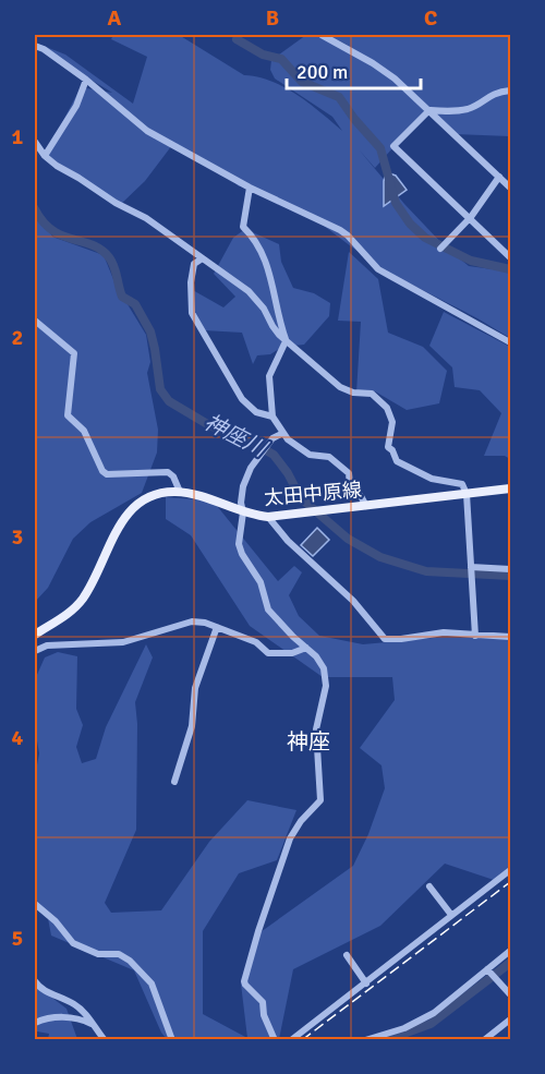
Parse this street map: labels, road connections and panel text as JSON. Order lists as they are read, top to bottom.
{
  "streets": {
    "main road": ["太田中原線"]
  },
  "districts": ["神座"],
  "water": ["神座川"],
  "scale_bar": "200 m",
  "grid": {
    "columns": ["A", "B", "C"],
    "rows": [
      "1",
      "2",
      "3",
      "4",
      "5"
    ]
  }
}
